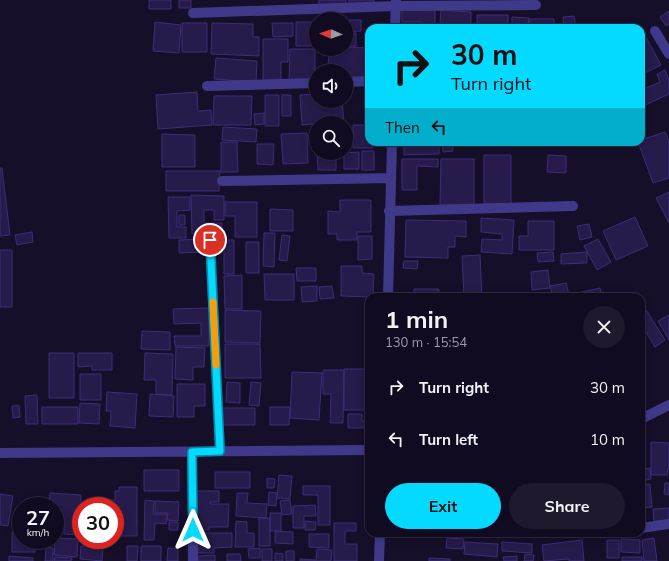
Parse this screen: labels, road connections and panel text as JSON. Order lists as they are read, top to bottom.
{
  "north": "left",
  "page": {
    "turn": ["30 m", "Turn right"],
    "then": "Then",
    "heading": ["1 min", "130 m · 15:54"],
    "list": [
      {
        "name": "Turn right",
        "value": "30 m"
      },
      {
        "name": "Turn left",
        "value": "10 m"
      }
    ],
    "buttons": ["Exit", "Share"],
    "speed": "27 km/h",
    "limit": "30"
  }
}
